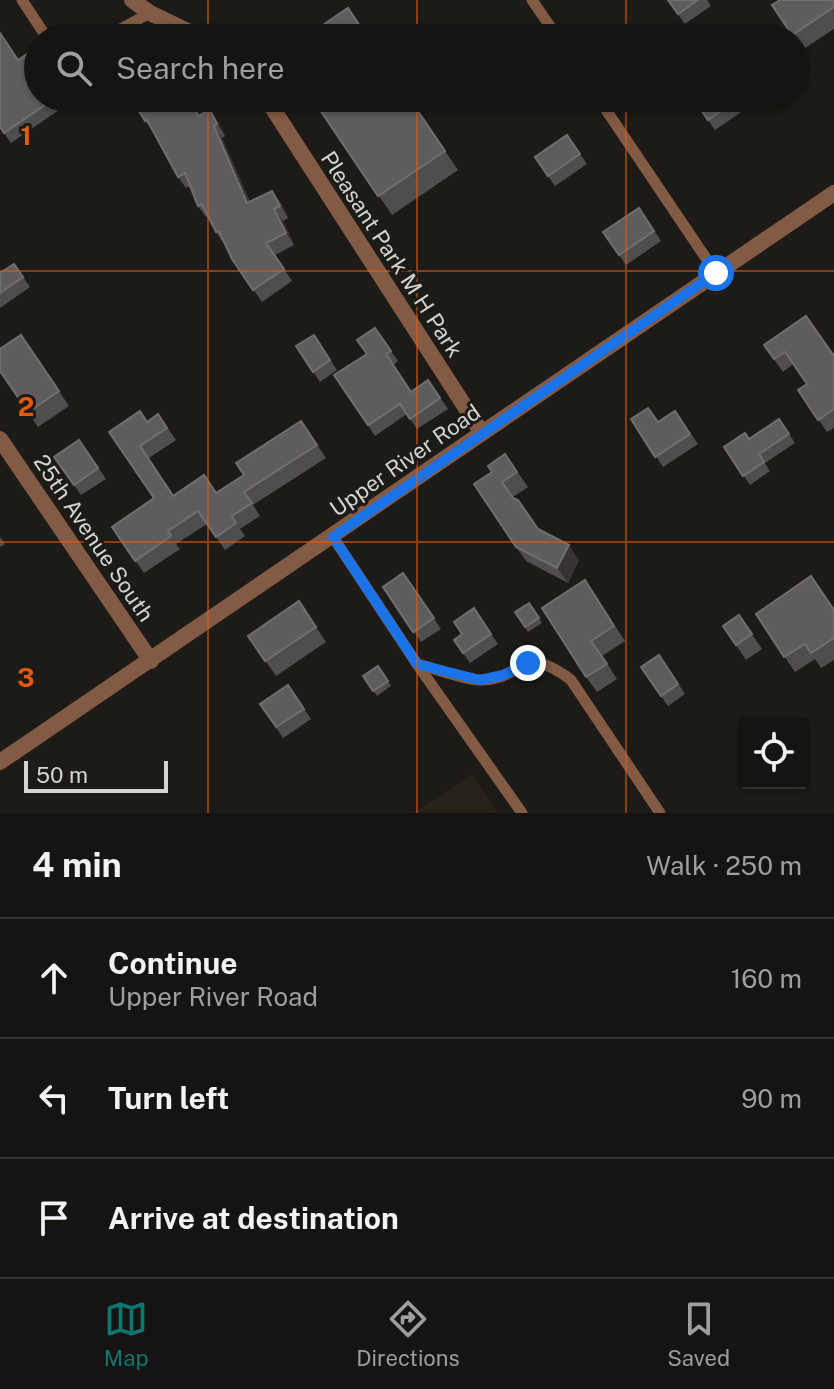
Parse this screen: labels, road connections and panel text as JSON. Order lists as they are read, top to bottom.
{
  "streets": {
    "street": ["Pleasant Park M H Park", "Upper River Road", "25th Avenue South"]
  },
  "crossings": [
    ["Pleasant Park M H Park", "Upper River Road"],
    ["Upper River Road", "25th Avenue South"]
  ],
  "scale_bar": "50 m",
  "page": {
    "search": "Search here",
    "scale": "50 m",
    "heading": ["4 min", "Walk · 250 m"],
    "list": [
      ["Continue", "Upper River Road", "160 m"],
      ["Turn left", "90 m"],
      "Arrive at destination"
    ],
    "nav": ["Map", "Directions", "Saved"]
  },
  "grid": {
    "rows": ["1", "2", "3"]
  }
}
